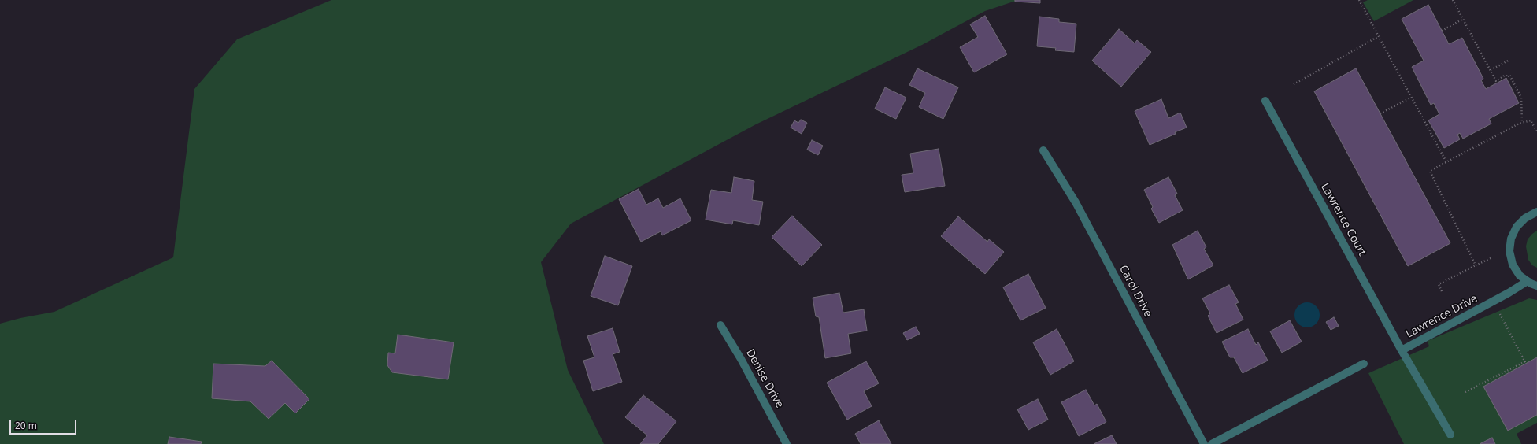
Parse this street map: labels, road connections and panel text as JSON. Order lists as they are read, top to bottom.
{
  "streets": {
    "street": [
      "Lawrence Court",
      "Carol Drive",
      "Lawrence Drive",
      "Denise Drive"
    ]
  },
  "crossings": [
    ["Lawrence Court", "Lawrence Drive"]
  ],
  "scale_bar": "20 m"
}
